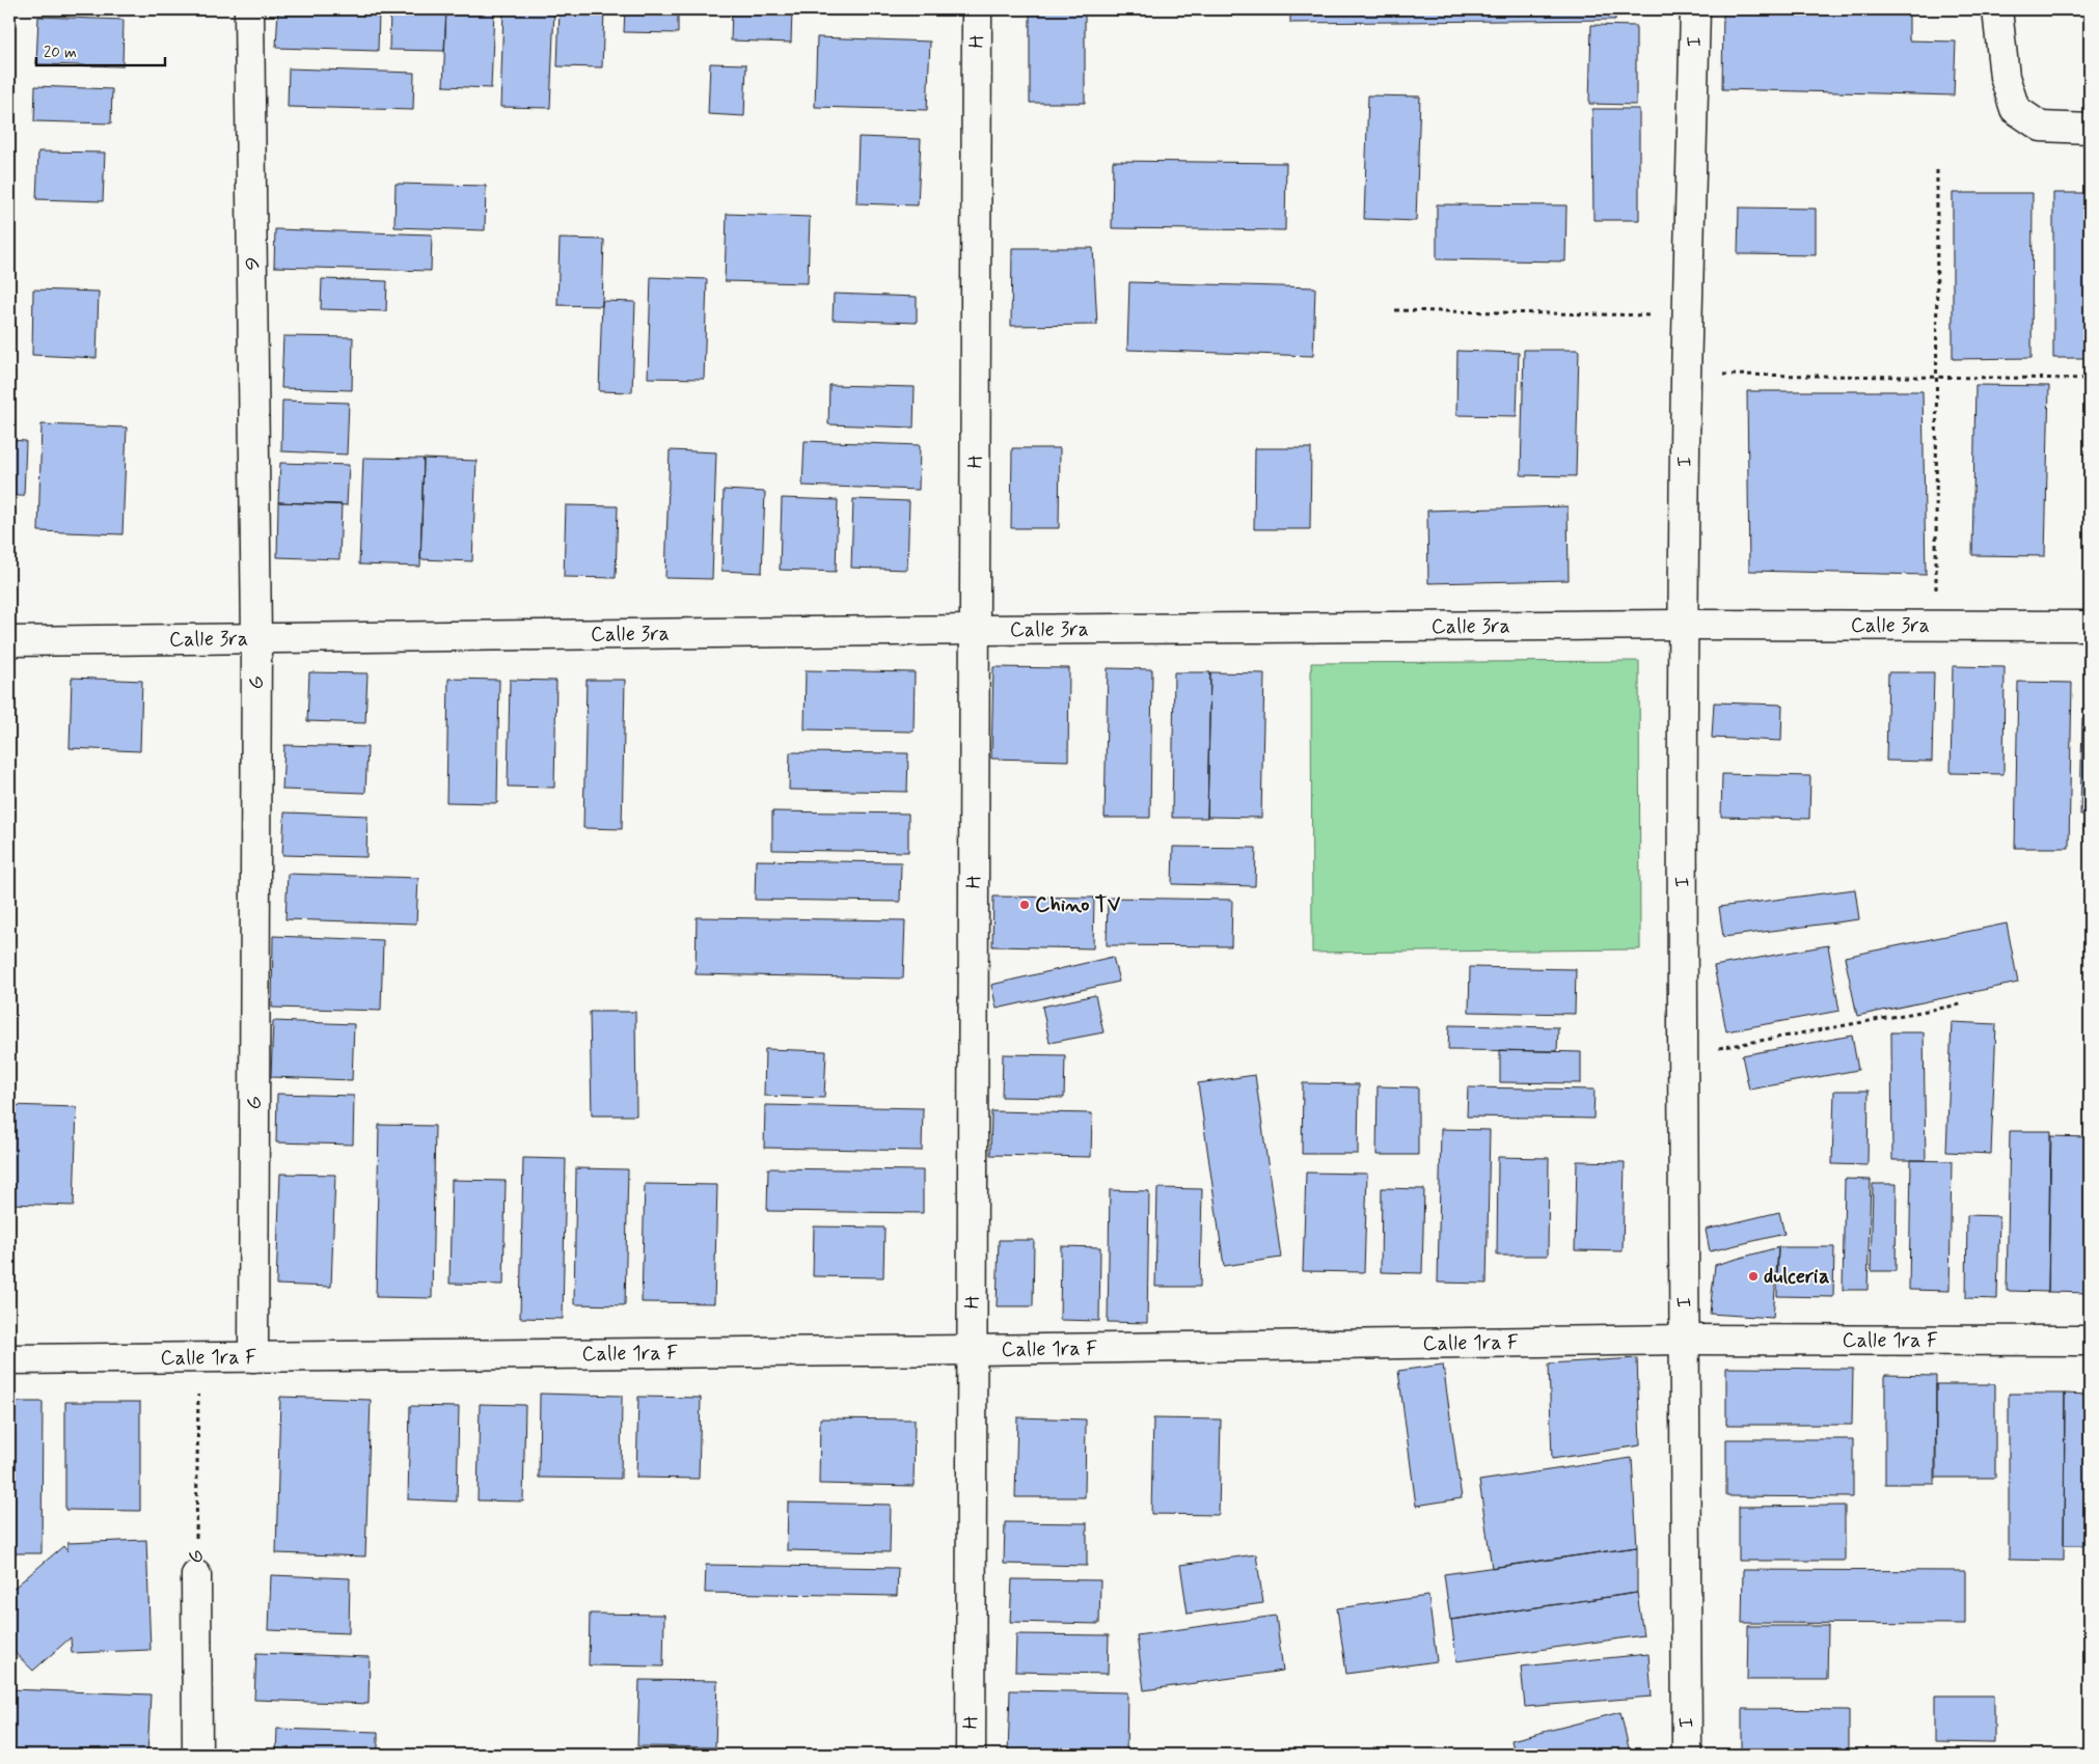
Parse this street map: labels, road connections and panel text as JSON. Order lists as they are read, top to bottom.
{
  "streets": {
    "street": [
      "H",
      "I",
      "G",
      "Calle 3ra",
      "Calle 1ra F"
    ]
  },
  "crossings": [
    ["H", "Calle 3ra"],
    ["H", "Calle 1ra F"],
    ["I", "Calle 3ra"],
    ["I", "Calle 1ra F"],
    ["G", "Calle 3ra"],
    ["G", "Calle 1ra F"]
  ],
  "places": ["Chino TV", "dulceria"],
  "scale_bar": "20 m"
}
